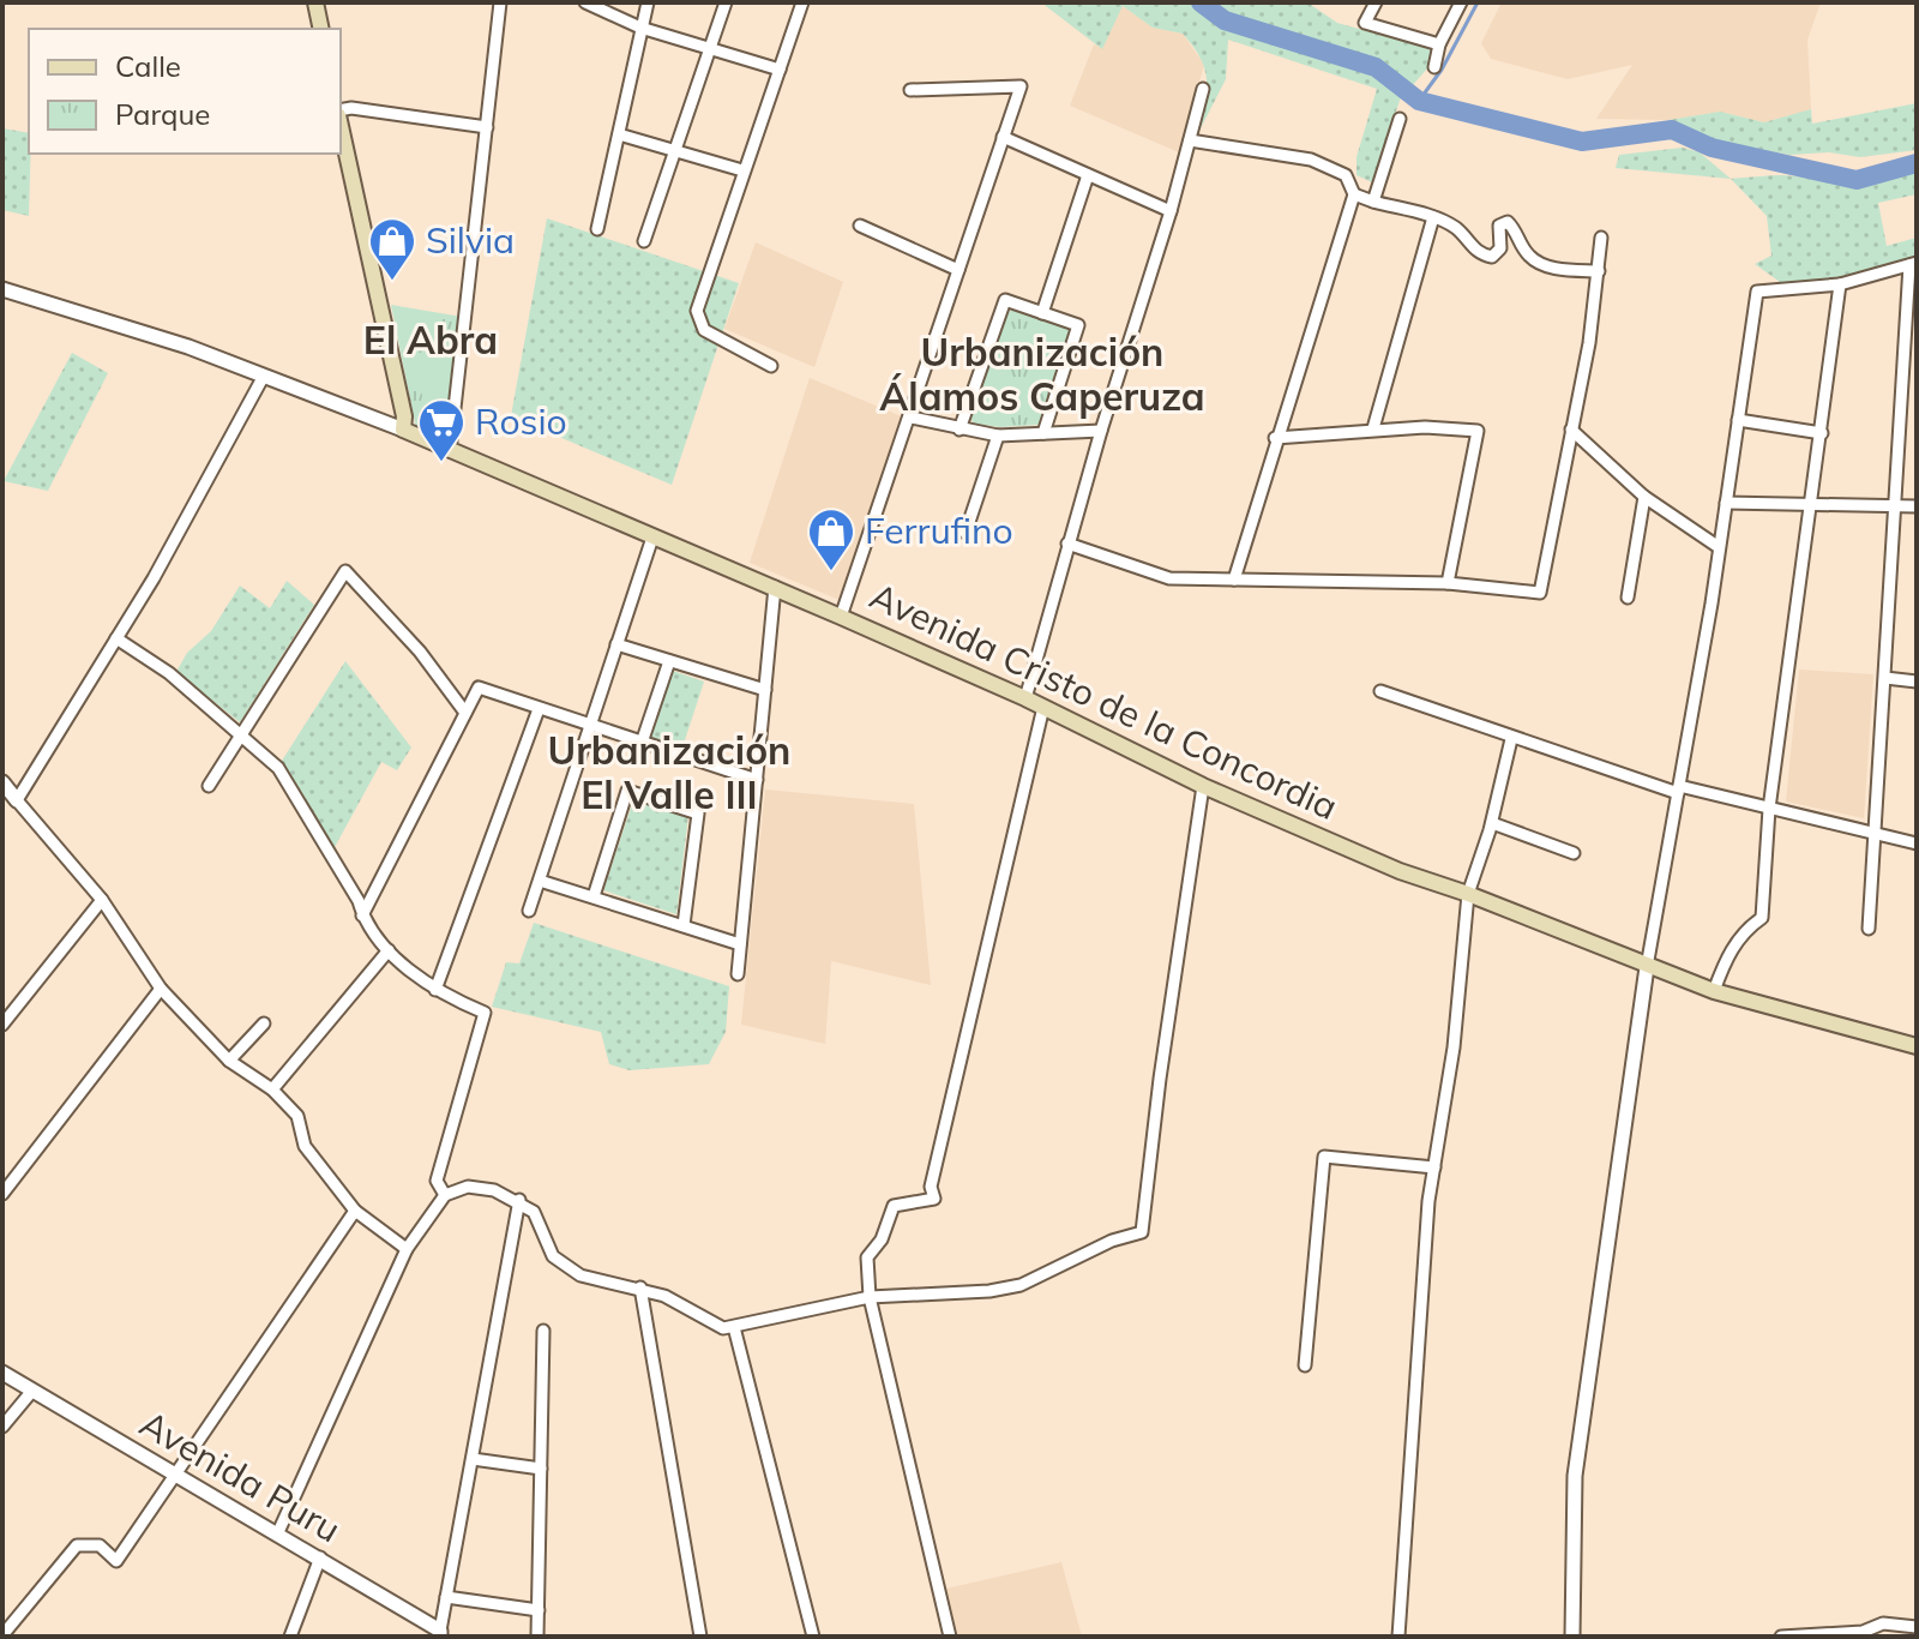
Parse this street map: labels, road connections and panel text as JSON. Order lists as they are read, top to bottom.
{
  "streets": {
    "main road": ["Avenida Cristo de la Concordia"],
    "street": ["Avenida Puru"]
  },
  "districts": ["El Abra", "Urbanización Álamos Caperuza", "Urbanización El Valle III"],
  "places": {
    "shop": ["Silvia", "Ferrufino"],
    "supermarket": ["Rosio"]
  },
  "legend": ["Calle", "Parque"]
}
